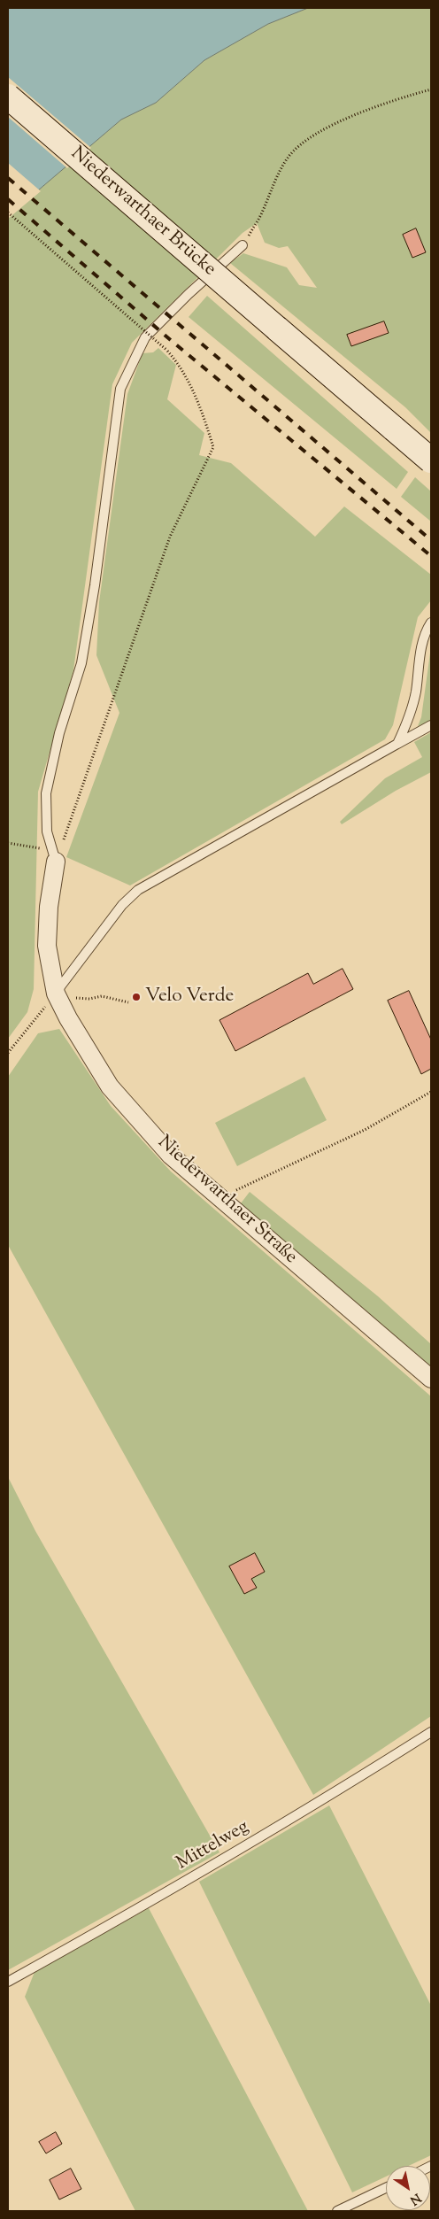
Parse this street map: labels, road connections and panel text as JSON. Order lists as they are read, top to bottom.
{
  "streets": {
    "main road": ["Niederwarthaer Brücke"],
    "street": ["Niederwarthaer Straße"],
    "lane": ["Mittelweg"]
  },
  "places": ["Velo Verde"],
  "north": "bottom right"
}
